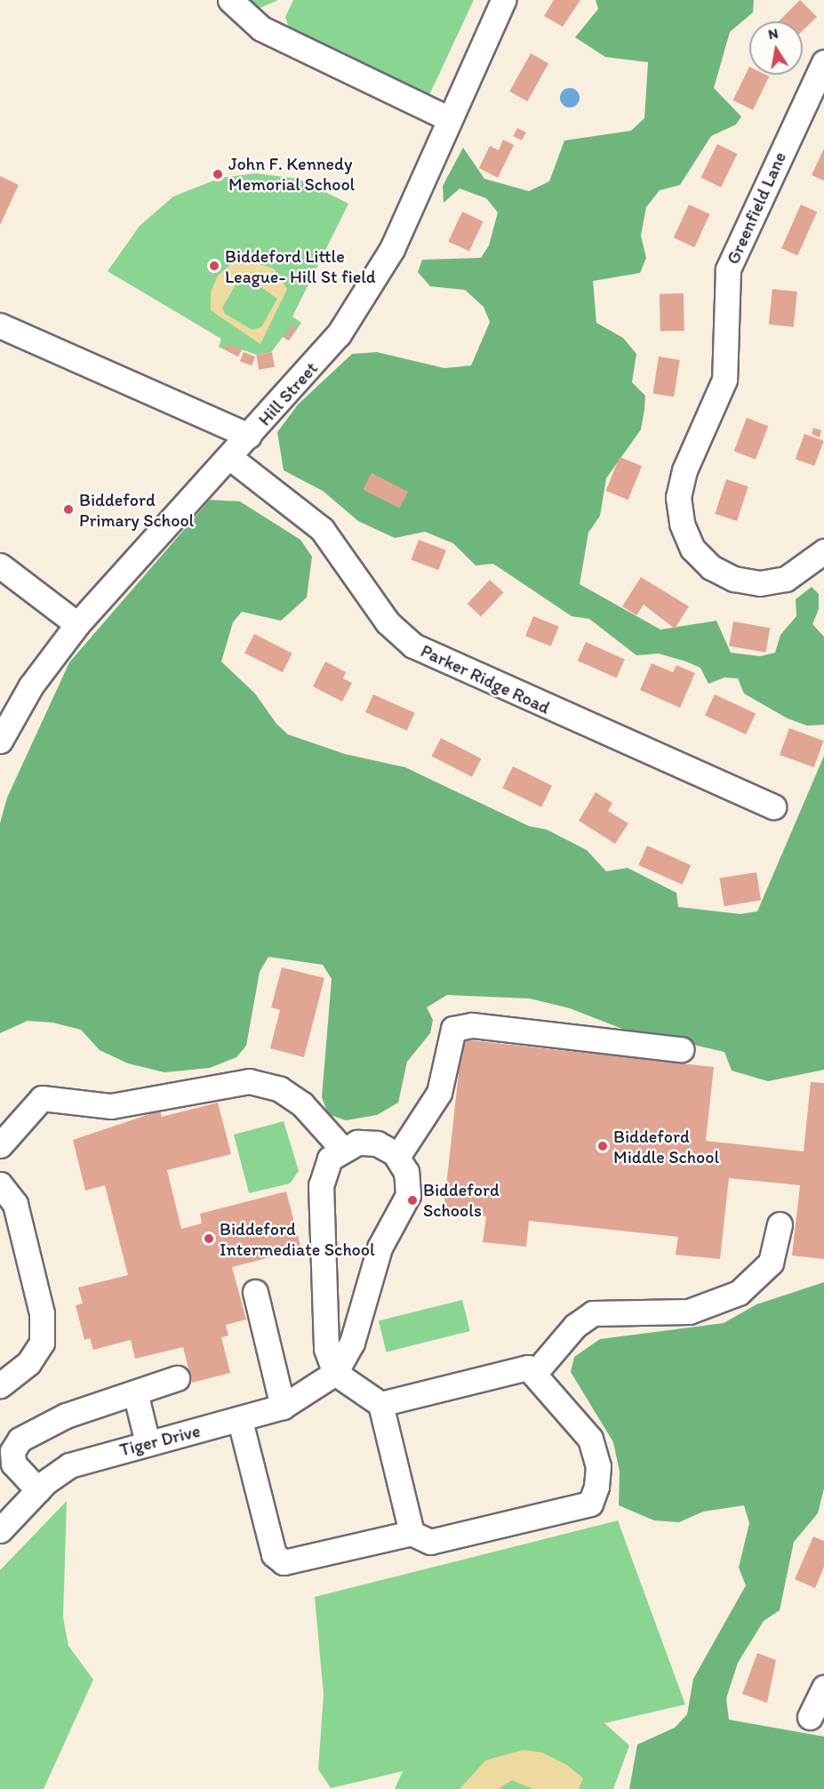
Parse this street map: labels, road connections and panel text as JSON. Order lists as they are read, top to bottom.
{
  "streets": {
    "street": [
      "Greenfield Lane",
      "Hill Street",
      "Parker Ridge Road",
      "Tiger Drive"
    ]
  },
  "crossings": [
    ["Hill Street", "Parker Ridge Road"]
  ],
  "places": [
    "John F. Kennedy Memorial School",
    "Biddeford Little League- Hill St field",
    "Biddeford Primary School",
    "Biddeford Middle School",
    "Biddeford Schools",
    "Biddeford Intermediate School"
  ],
  "north": "top"
}
